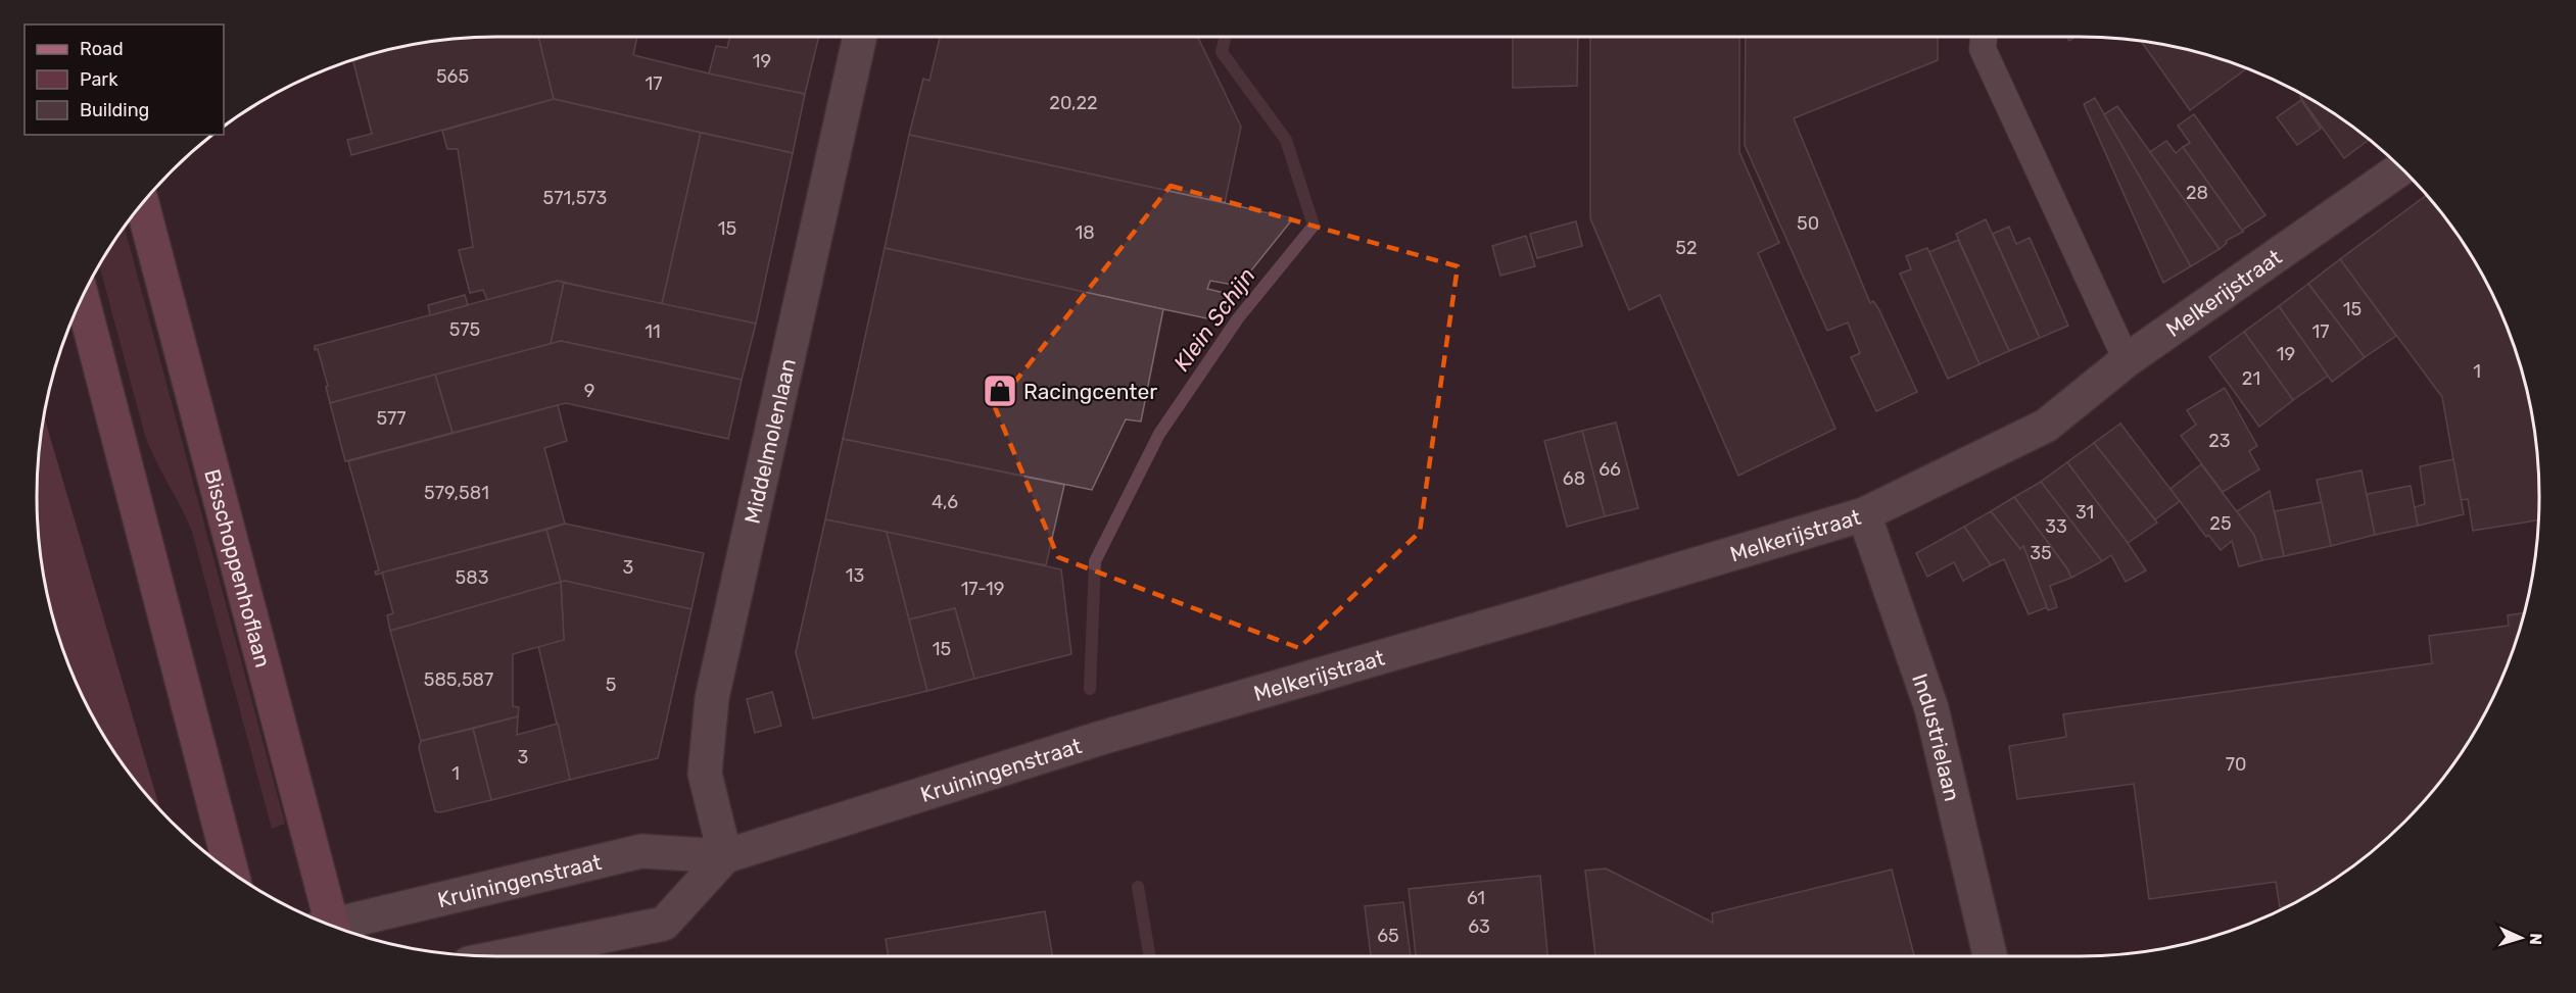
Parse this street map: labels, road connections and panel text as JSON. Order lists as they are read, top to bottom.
{
  "streets": {
    "main road": ["Bisschoppenhoflaan"],
    "street": [
      "Melkerijstraat",
      "Middelmolenlaan",
      "Industrielaan",
      "Kruiningenstraat"
    ]
  },
  "crossings": [
    ["Melkerijstraat", "Industrielaan"],
    ["Melkerijstraat", "Kruiningenstraat"],
    ["Middelmolenlaan", "Kruiningenstraat"]
  ],
  "water": ["Klein Schijn"],
  "places": {
    "shop": ["Racingcenter"]
  },
  "house_numbers": [
    "19",
    "565",
    "17",
    "20,22",
    "28",
    "571,573",
    "50",
    "15",
    "18",
    "52",
    "15",
    "575",
    "11",
    "17",
    "19",
    "1",
    "21",
    "9",
    "577",
    "23",
    "66",
    "68",
    "579,581",
    "4,6",
    "31",
    "25",
    "33",
    "35",
    "3",
    "13",
    "583",
    "17-19",
    "15",
    "585,587",
    "5",
    "3",
    "70",
    "1",
    "61",
    "63",
    "65"
  ],
  "legend": ["Road", "Park", "Building"],
  "north": "right"
}
